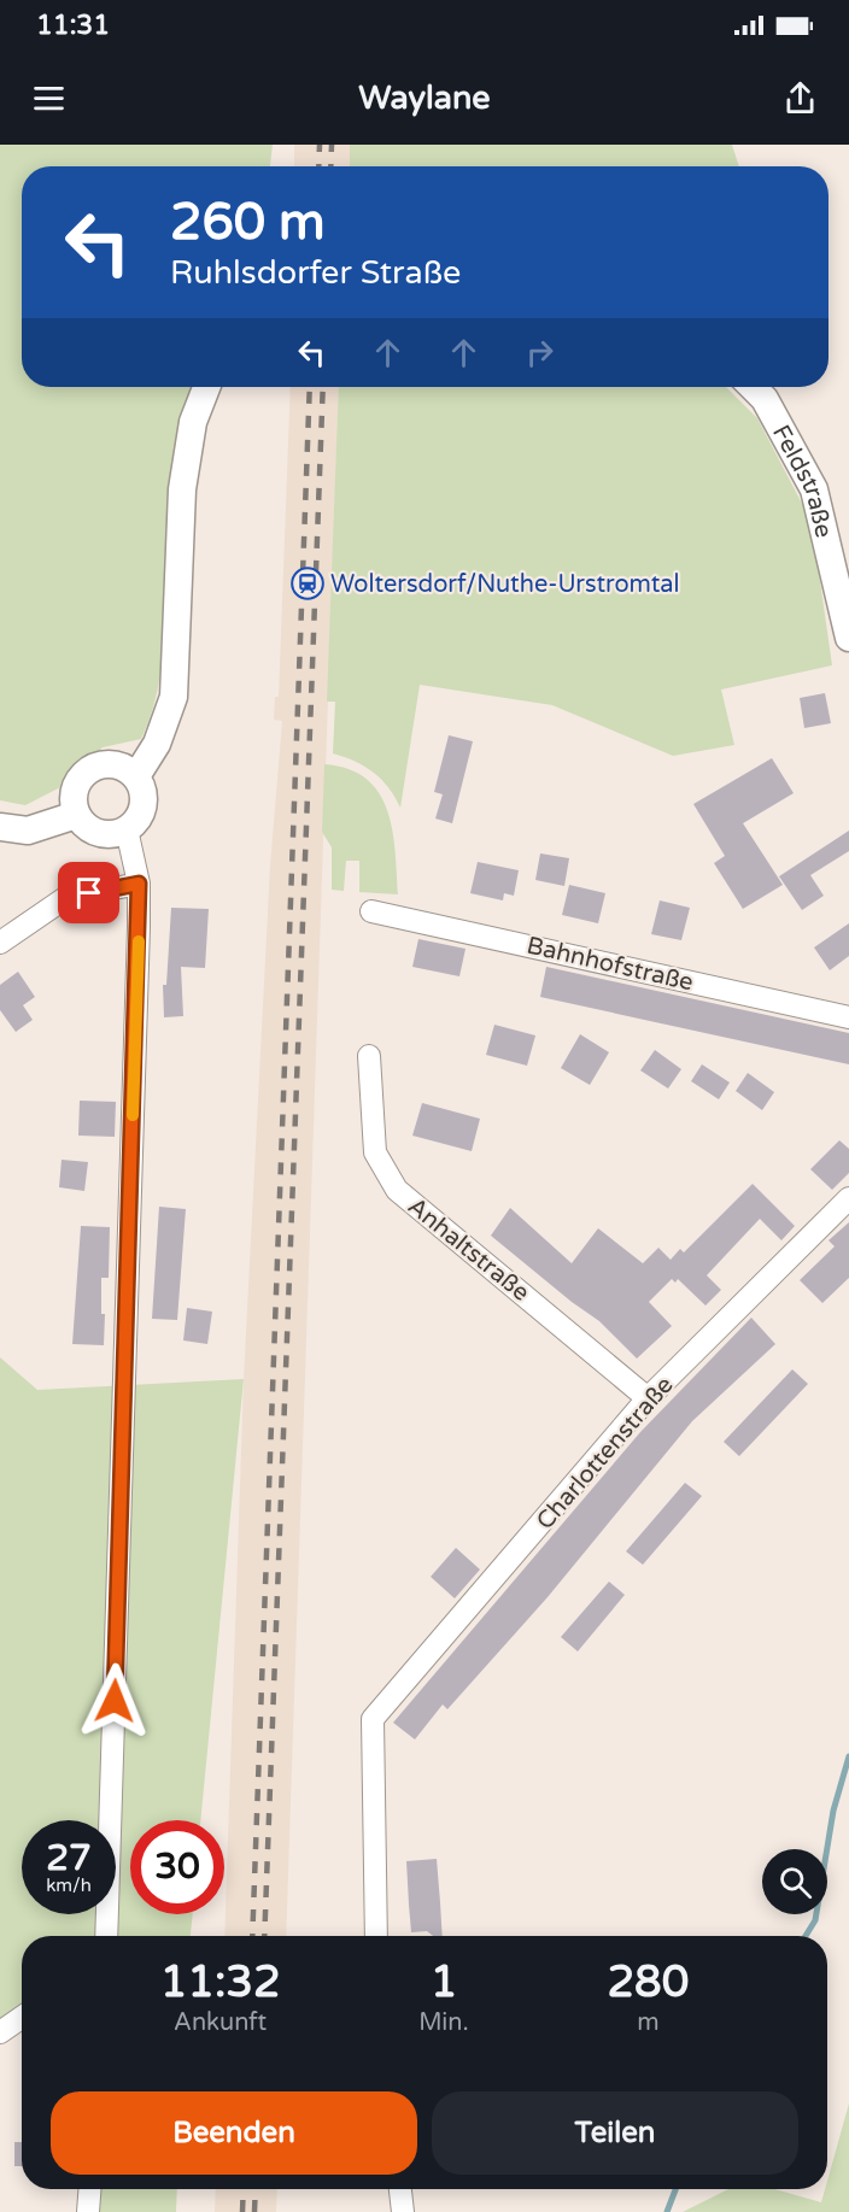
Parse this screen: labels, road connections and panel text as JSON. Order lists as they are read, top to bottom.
{
  "streets": {
    "street": [
      "Feldstraße",
      "Bahnhofstraße",
      "Anhaltstraße",
      "Charlottenstraße"
    ]
  },
  "crossings": [
    ["Anhaltstraße", "Charlottenstraße"]
  ],
  "places": {
    "station": ["Woltersdorf/Nuthe-Urstromtal"]
  },
  "page": {
    "status": "11:31",
    "header": "Waylane",
    "turn": ["260 m", "Ruhlsdorfer Straße"],
    "speed": "27 km/h",
    "limit": "30",
    "eta": [
      "11:32",
      "Ankunft",
      "1",
      "Min.",
      "280",
      "m"
    ],
    "buttons": ["Beenden", "Teilen"]
  }
}
